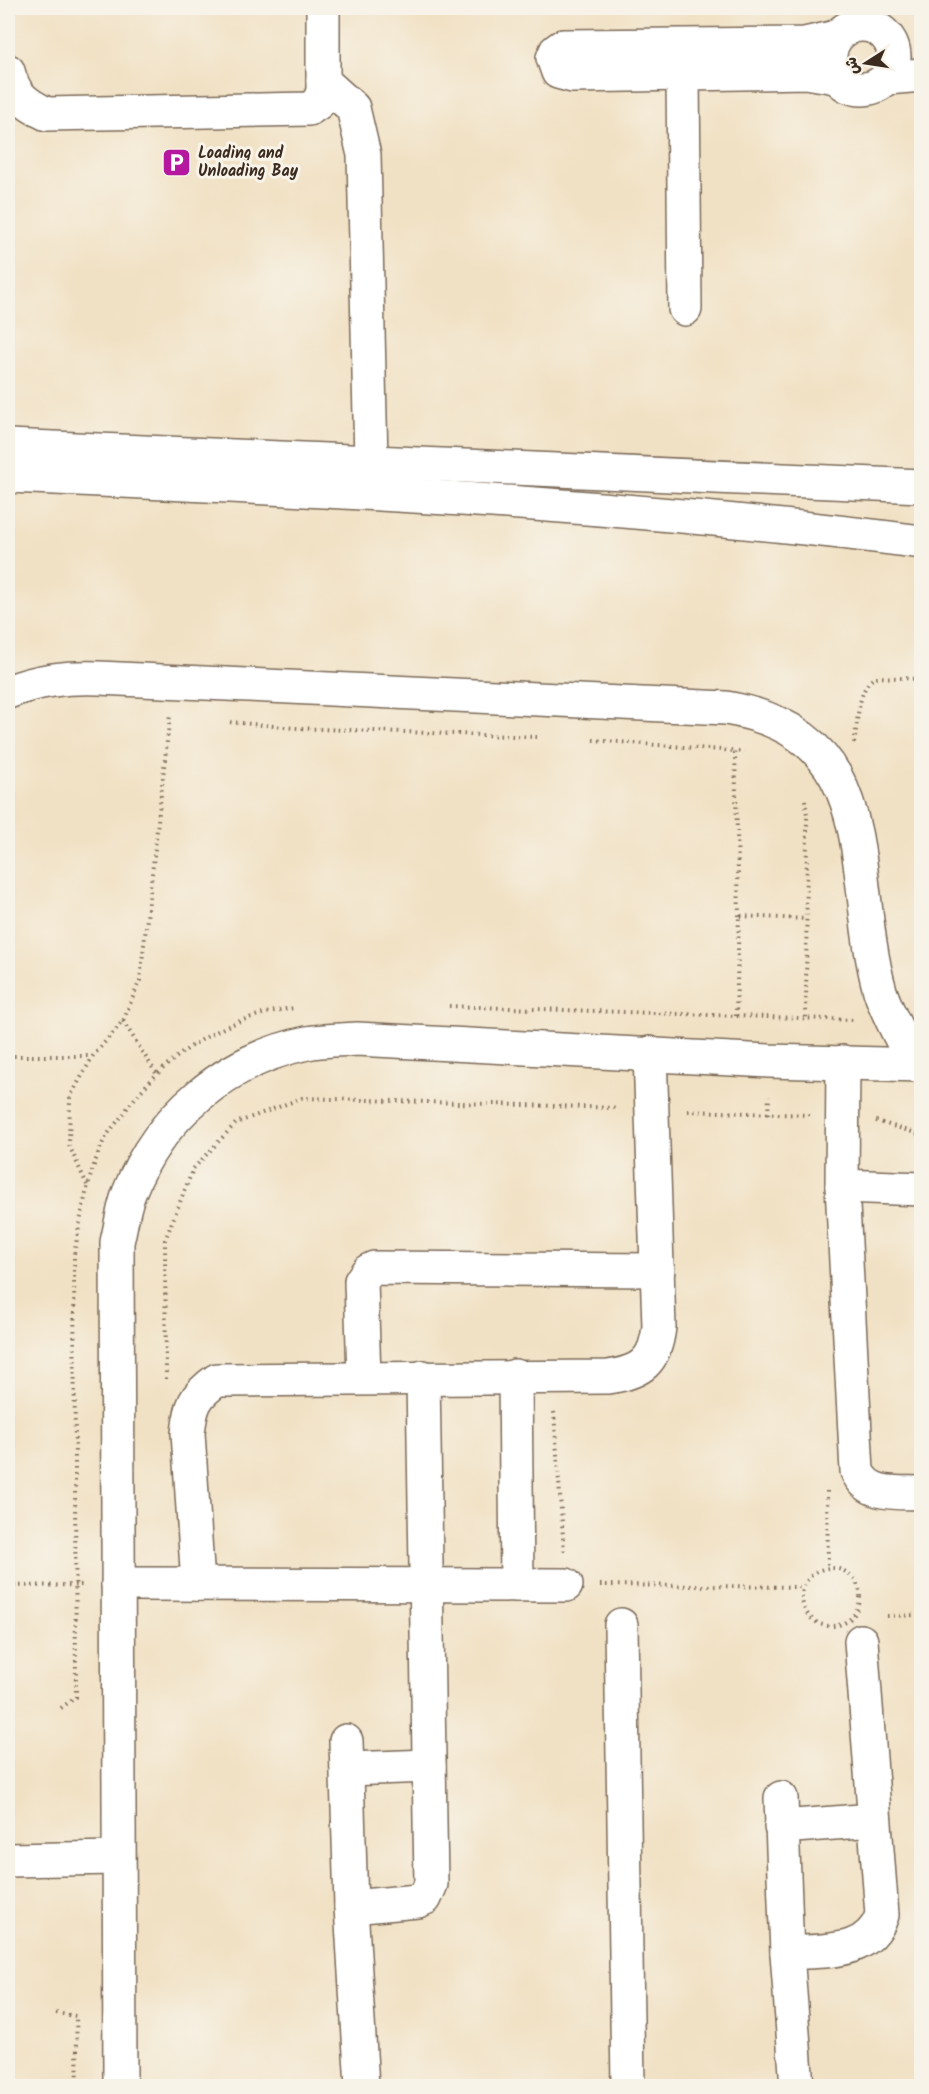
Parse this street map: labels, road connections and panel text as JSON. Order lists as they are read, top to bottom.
{
  "places": {
    "parking": ["Loading and Unloading Bay"]
  },
  "north": "left"
}
